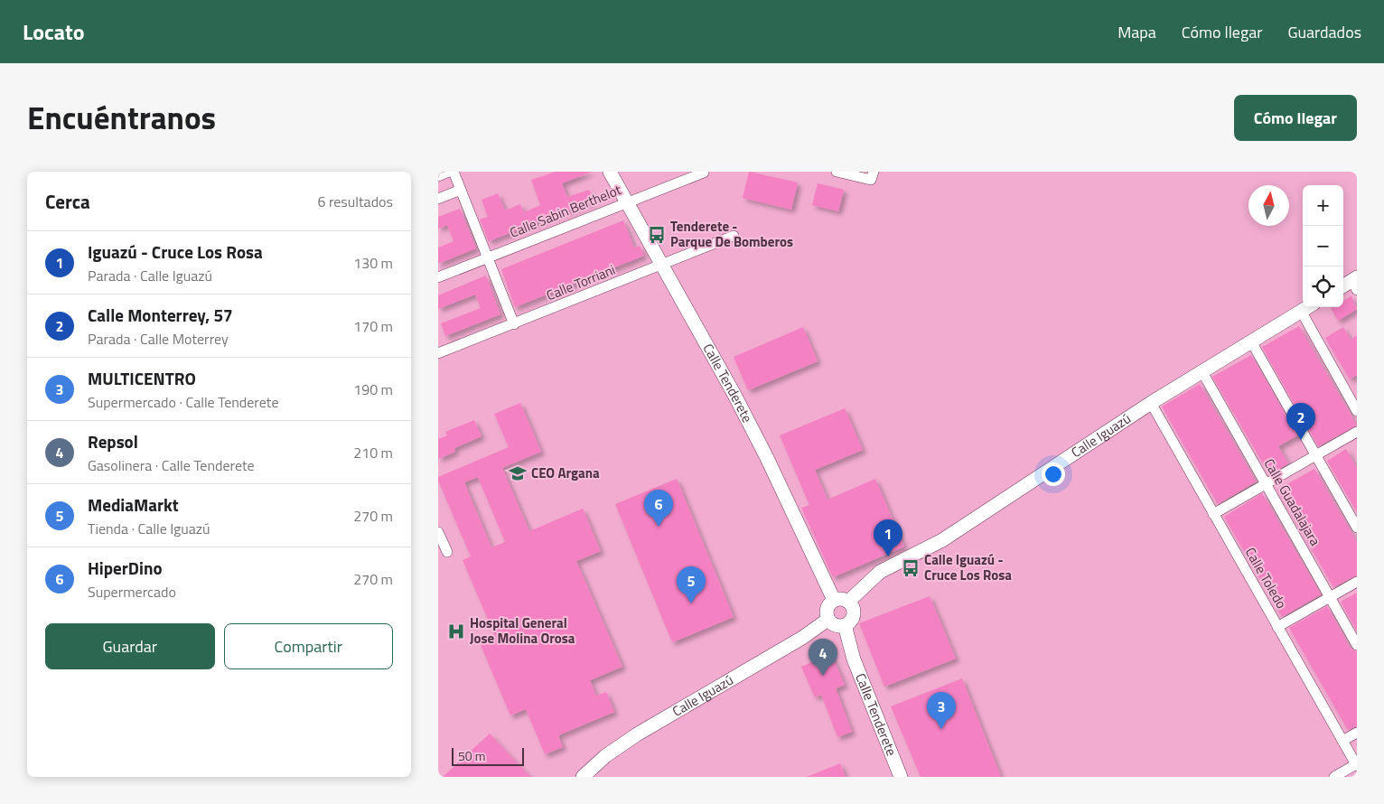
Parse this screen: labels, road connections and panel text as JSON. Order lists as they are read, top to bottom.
{
  "streets": {
    "street": [
      "Calle Sabin Berthelot",
      "Calle Torriani",
      "Calle Tenderete",
      "Calle Iguazú",
      "Calle Guadalajara",
      "Calle Toledo"
    ]
  },
  "crossings": [
    ["Calle Sabin Berthelot", "Calle Tenderete"],
    ["Calle Torriani", "Calle Tenderete"],
    ["Calle Tenderete", "Calle Iguazú"],
    ["Calle Iguazú", "Calle Guadalajara"],
    ["Calle Iguazú", "Calle Toledo"]
  ],
  "places": {
    "bus stop": ["Tenderete - Parque De Bomberos", "Calle Iguazú - Cruce Los Rosa"],
    "school or university": ["CEO Argana"],
    "hospital": ["Hospital General Jose Molina Orosa"]
  },
  "scale_bar": "50 m",
  "north": "top",
  "page": {
    "header": "Locato",
    "nav": ["Mapa", "Cómo llegar", "Guardados"],
    "title": "Encuéntranos",
    "buttons": [
      "Cómo llegar",
      ["Guardar", "Compartir"]
    ],
    "heading": ["Cerca", "6 resultados"],
    "map_buttons": ["+", "−"],
    "list": [
      {
        "mark": "1",
        "name": "Iguazú - Cruce Los Rosa",
        "note": "Parada · Calle Iguazú",
        "value": "130 m"
      },
      {
        "mark": "2",
        "name": "Calle Monterrey, 57",
        "note": "Parada · Calle Moterrey",
        "value": "170 m"
      },
      {
        "mark": "3",
        "name": "MULTICENTRO",
        "note": "Supermercado · Calle Tenderete",
        "value": "190 m"
      },
      {
        "mark": "4",
        "name": "Repsol",
        "note": "Gasolinera · Calle Tenderete",
        "value": "210 m"
      },
      {
        "mark": "5",
        "name": "MediaMarkt",
        "note": "Tienda · Calle Iguazú",
        "value": "270 m"
      },
      {
        "mark": "6",
        "name": "HiperDino",
        "note": "Supermercado",
        "value": "270 m"
      }
    ],
    "pins": [
      "2",
      "6",
      "1",
      "5",
      "4",
      "3"
    ],
    "scale": "50 m"
  }
}
